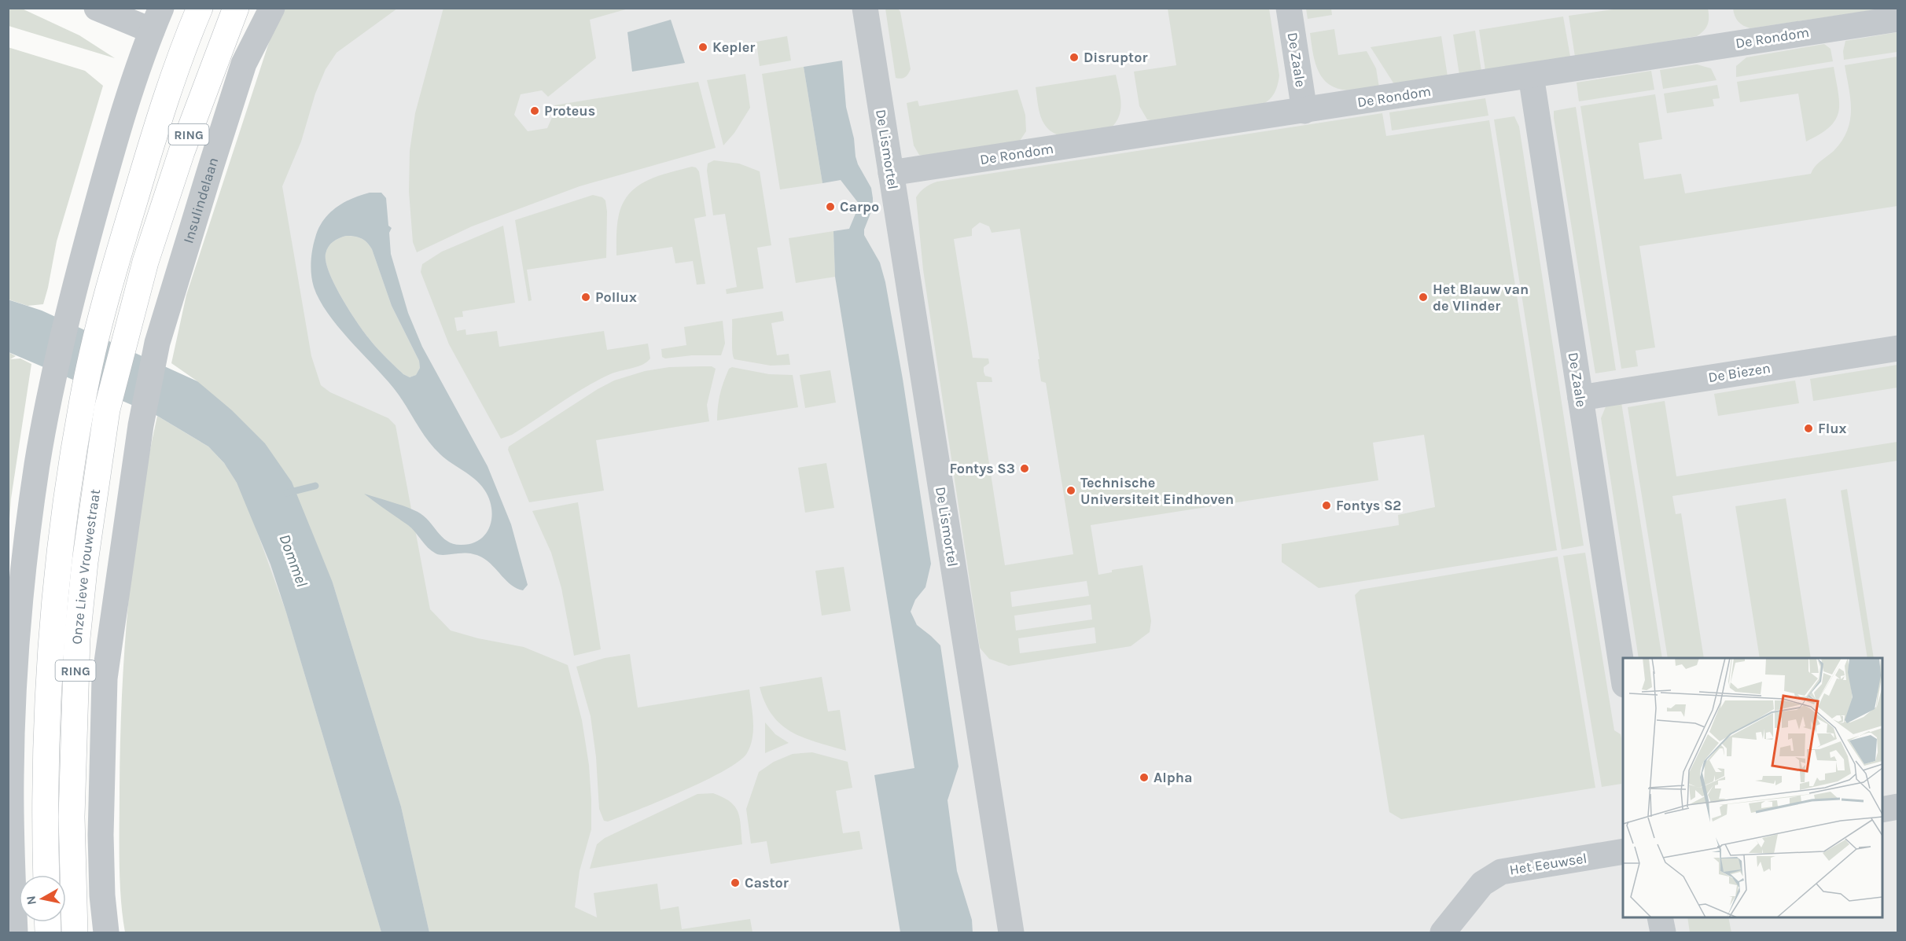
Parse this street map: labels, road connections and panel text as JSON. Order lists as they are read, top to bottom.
{
  "streets": {
    "main road": ["RING", "Onze Lieve Vrouwestraat"],
    "street": [
      "De Rondom",
      "De Zaale",
      "De Lismortel",
      "Insulindelaan",
      "De Biezen",
      "Het Eeuwsel"
    ]
  },
  "crossings": [
    ["De Rondom", "De Zaale"],
    ["De Rondom", "De Lismortel"],
    ["De Zaale", "De Biezen"]
  ],
  "water": ["Dommel"],
  "places": [
    "Kepler",
    "Disruptor",
    "Proteus",
    "Carpo",
    "Pollux",
    "Het Blauw van de Vlinder",
    "Flux",
    "Fontys S3",
    "Technische Universiteit Eindhoven",
    "Fontys S2",
    "Alpha",
    "Castor"
  ],
  "north": "left"
}
